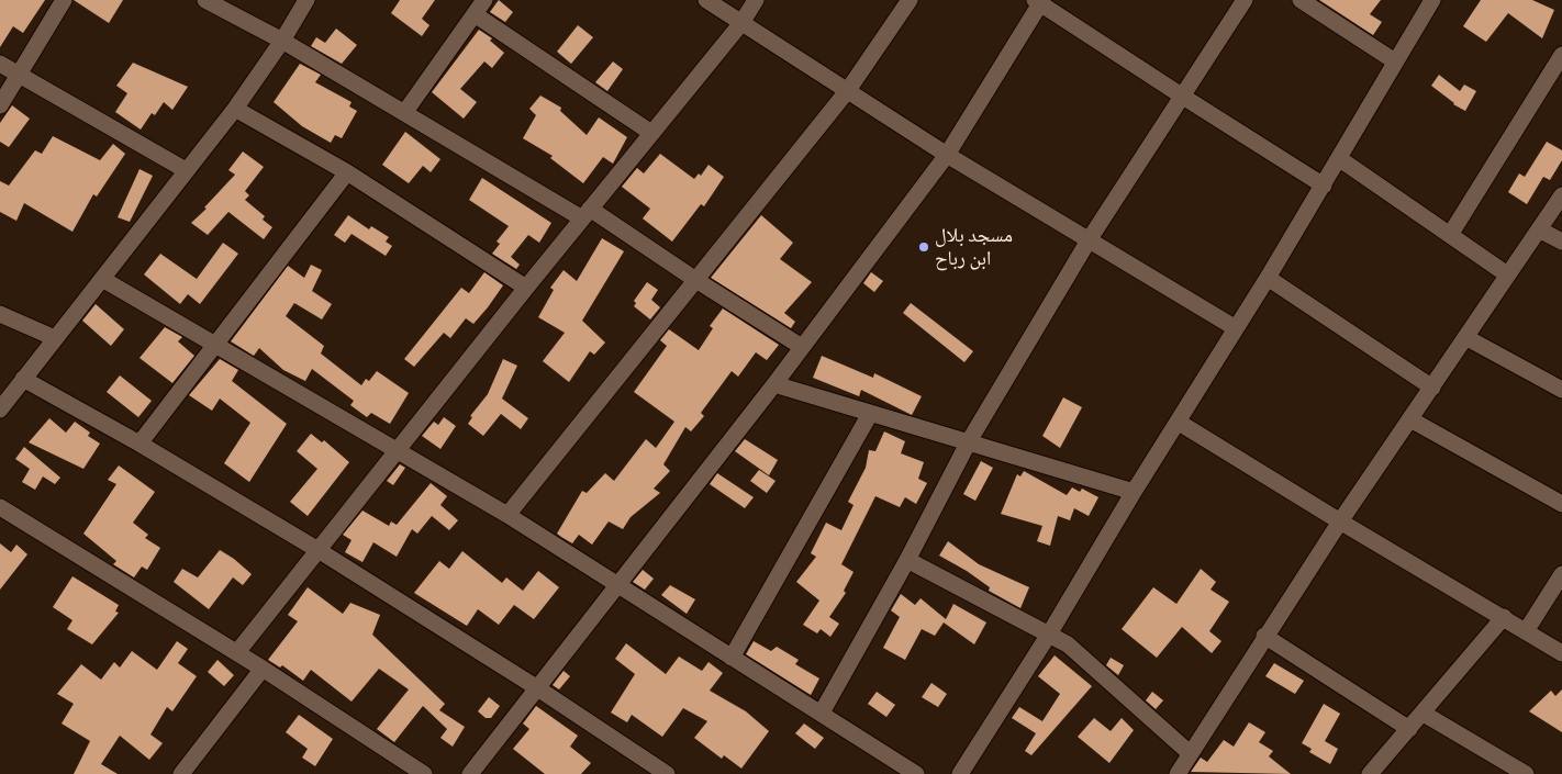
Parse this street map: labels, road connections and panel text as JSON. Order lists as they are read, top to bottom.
{
  "places": ["مسجد بلال ابن رباح"]
}
